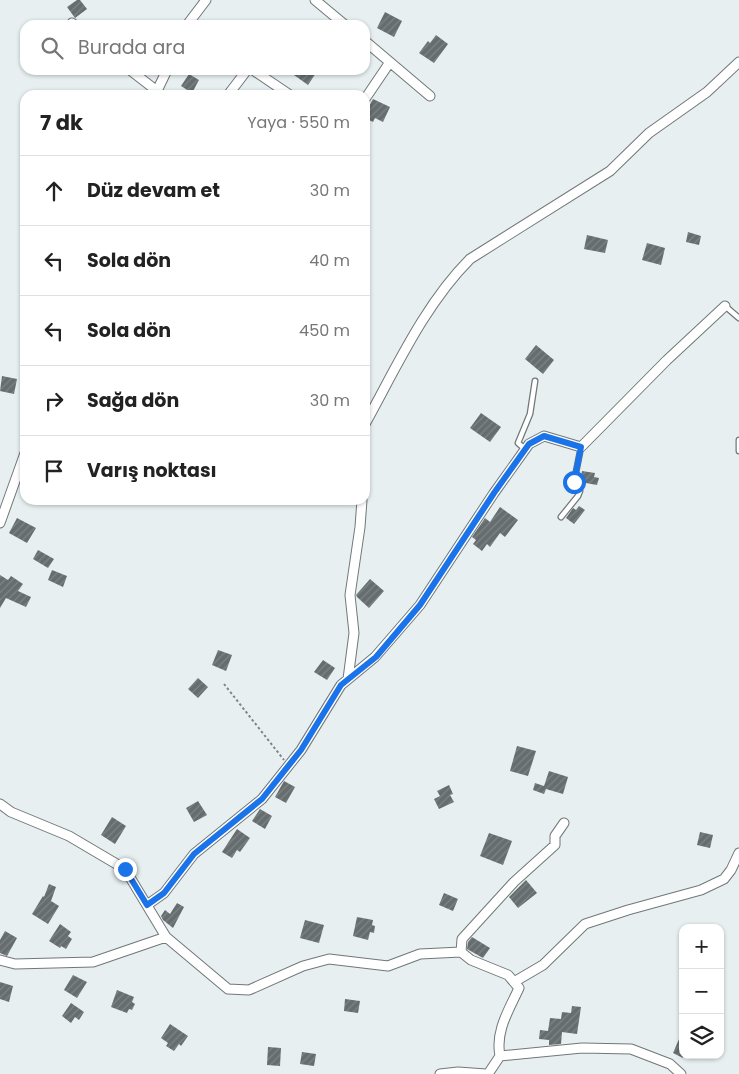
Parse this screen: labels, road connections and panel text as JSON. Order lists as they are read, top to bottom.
{
  "page": {
    "search": "Burada ara",
    "heading": ["7 dk", "Yaya · 550 m"],
    "list": [
      ["Düz devam et", "30 m"],
      ["Sola dön", "40 m"],
      ["Sola dön", "450 m"],
      ["Sağa dön", "30 m"],
      "Varış noktası"
    ],
    "map_buttons": ["+", "−"]
  }
}
